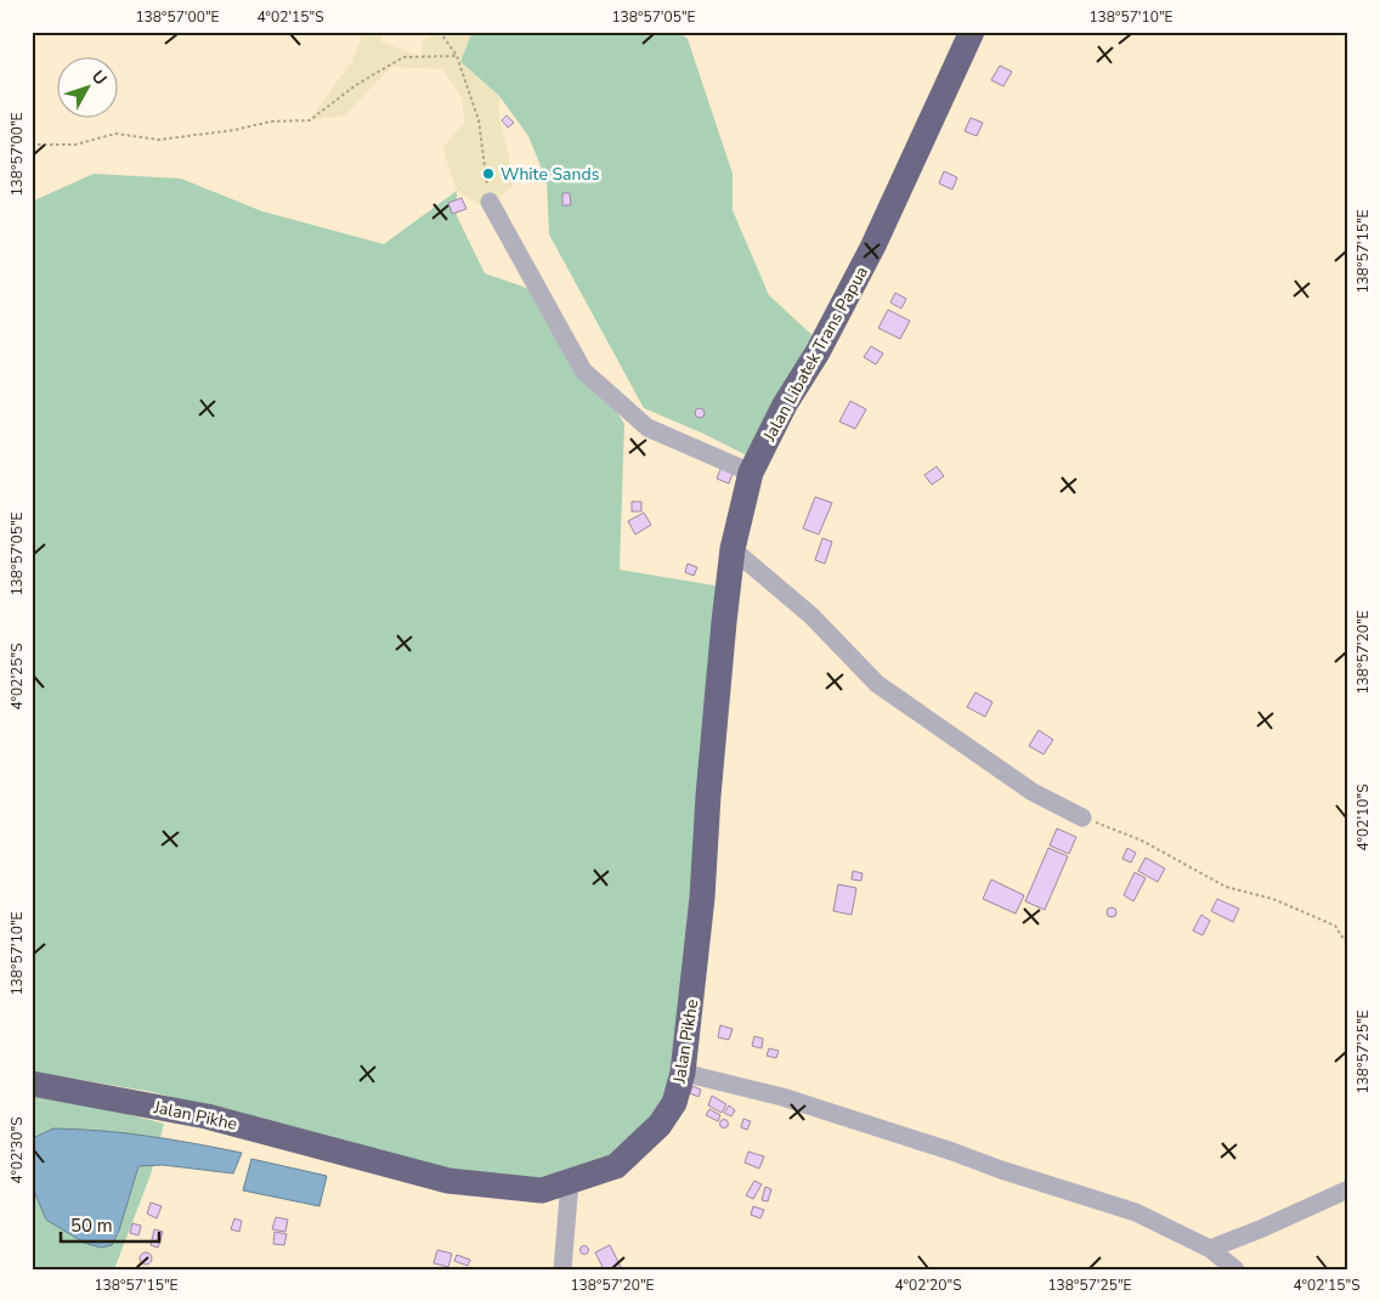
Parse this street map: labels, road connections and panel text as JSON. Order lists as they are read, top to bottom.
{
  "streets": {
    "highway": ["Jalan Libatek Trans Papua", "Jalan Pikhe"]
  },
  "crossings": [
    ["Jalan Libatek Trans Papua", "Jalan Pikhe"]
  ],
  "places": ["White Sands"],
  "scale_bar": "50 m",
  "north": "top right",
  "coordinates": [
    "138°57'00\"E",
    "4°02'15\"S",
    "138°57'05\"E",
    "138°57'10\"E",
    "138°57'15\"E",
    "138°57'20\"E",
    "4°02'25\"S",
    "4°02'10\"S",
    "138°57'25\"E",
    "4°02'30\"S",
    "4°02'20\"S"
  ]
}
